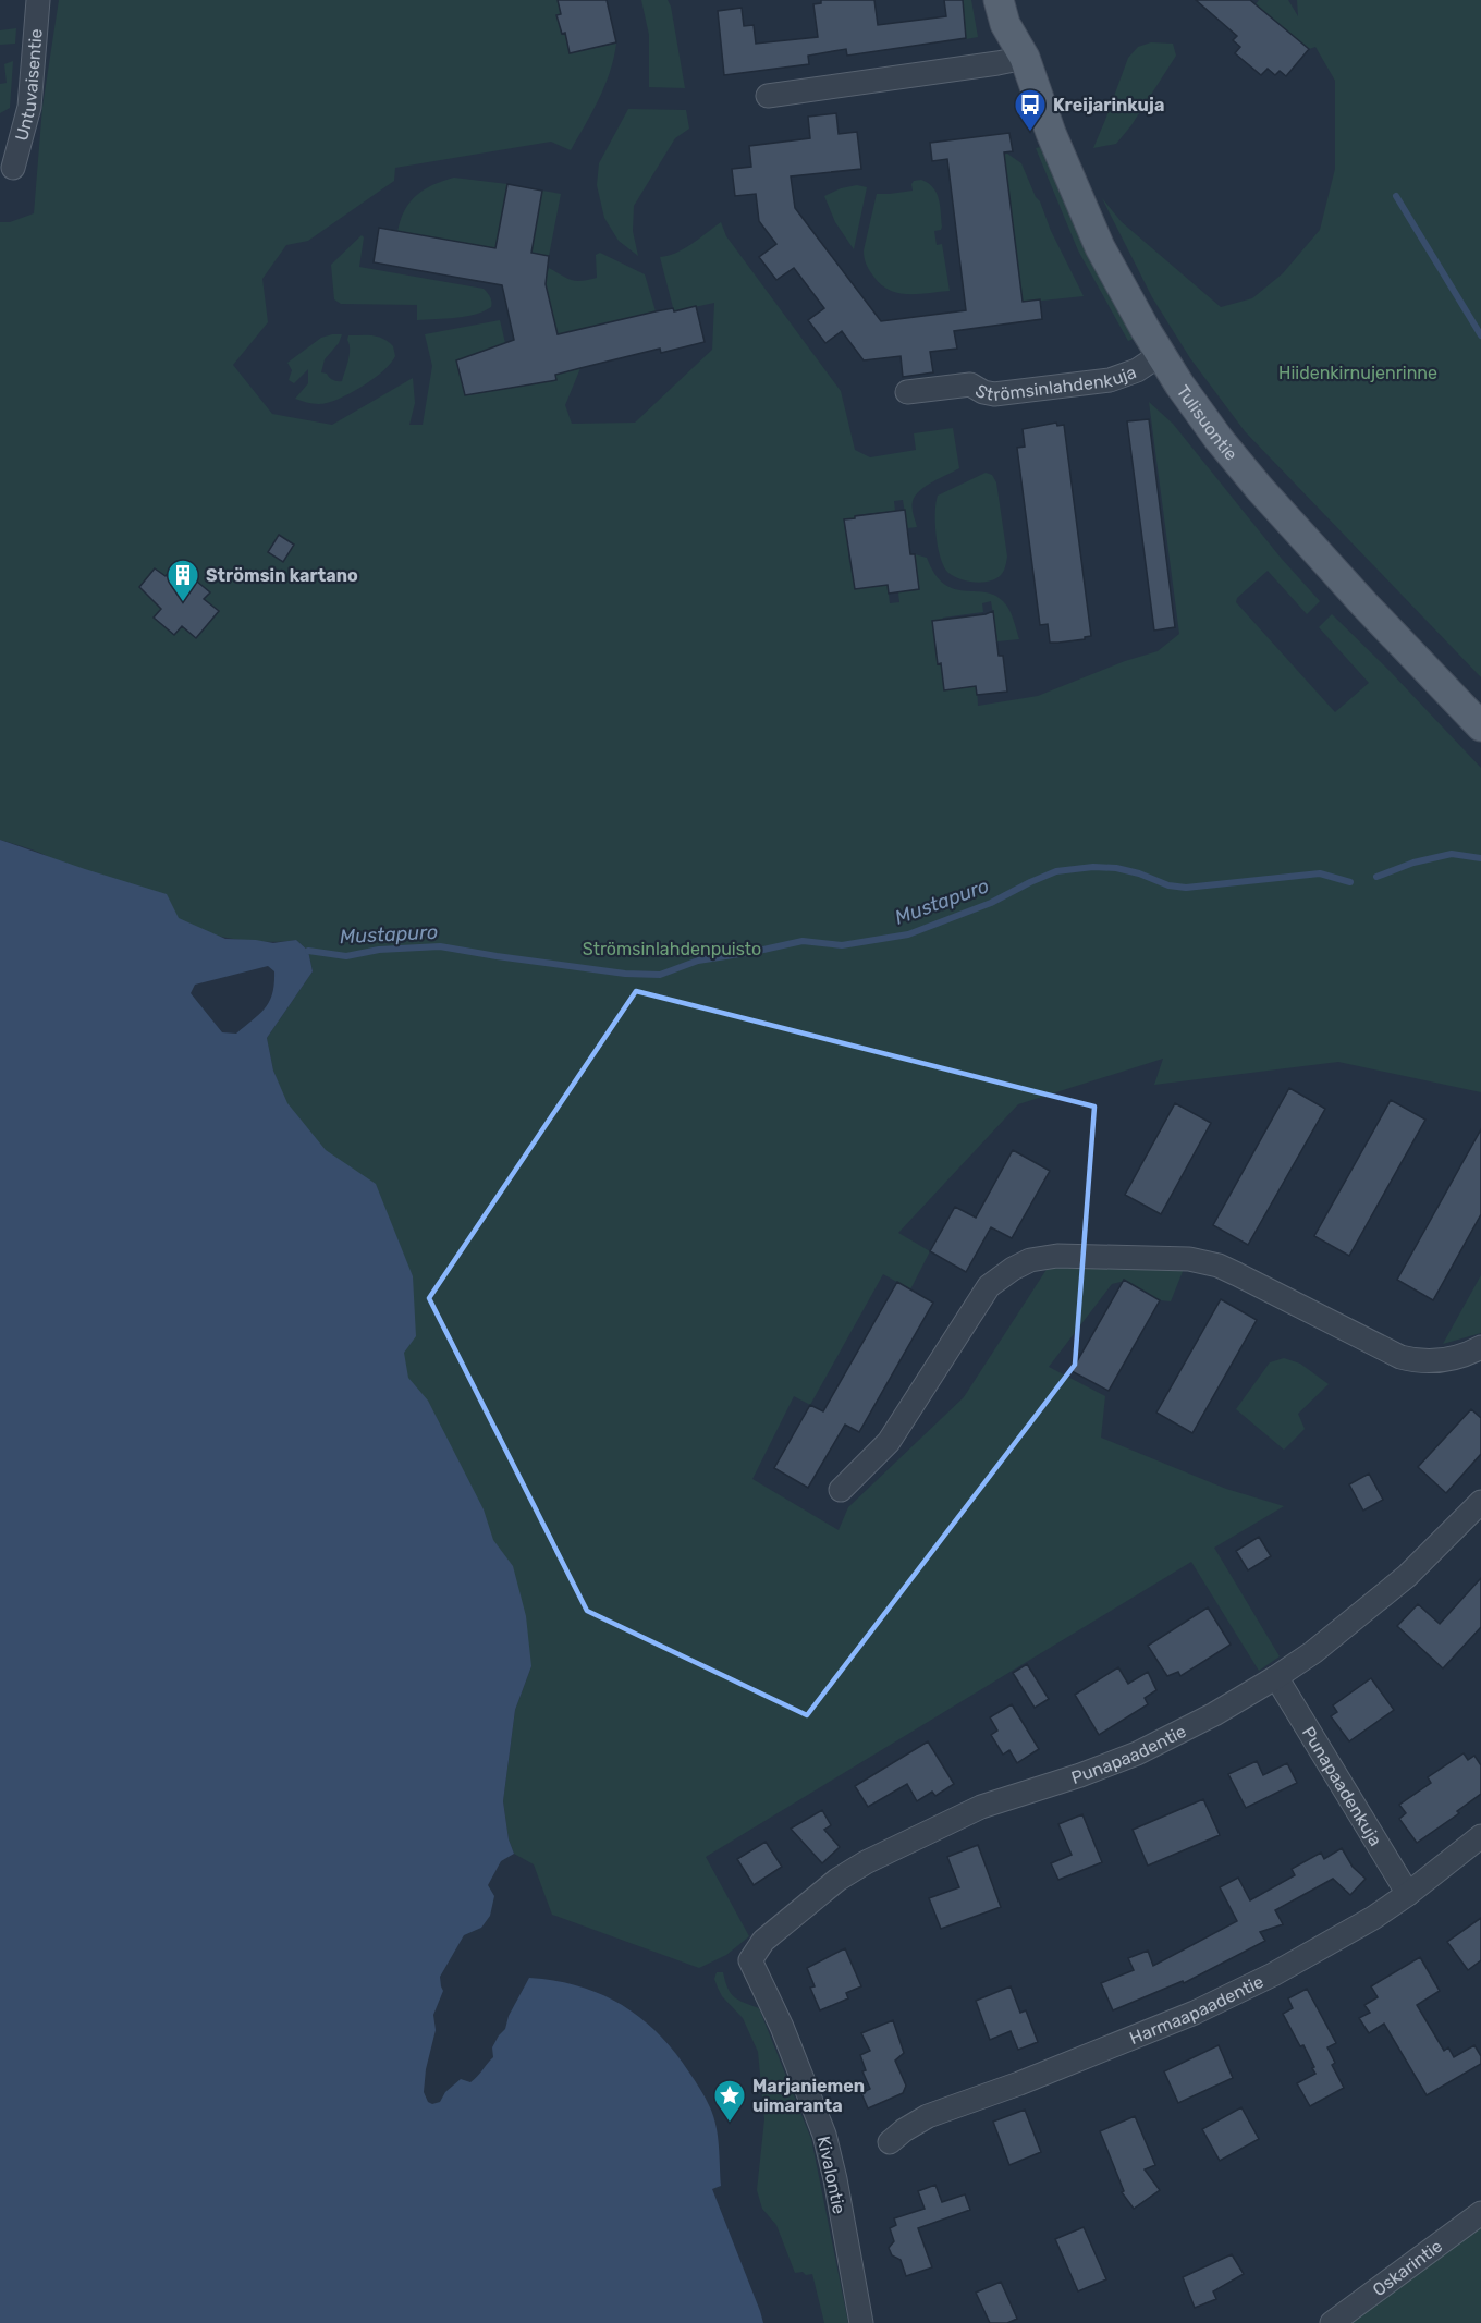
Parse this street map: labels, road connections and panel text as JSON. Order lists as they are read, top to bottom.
{
  "streets": {
    "main road": ["Tulisuontie"],
    "street": [
      "Untuvaisentie",
      "Strömsinlahdenkuja",
      "Punapaadentie",
      "Punapaadenkuja",
      "Harmaapaadentie",
      "Kivalontie",
      "Oskarintie"
    ]
  },
  "crossings": [
    ["Strömsinlahdenkuja", "Tulisuontie"],
    ["Punapaadentie", "Punapaadenkuja"],
    ["Punapaadentie", "Kivalontie"],
    ["Punapaadenkuja", "Harmaapaadentie"]
  ],
  "water": ["Mustapuro"],
  "parks": ["Hiidenkirnujenrinne", "Strömsinlahdenpuisto"],
  "places": {
    "bus stop": ["Kreijarinkuja"],
    "building": ["Strömsin kartano"],
    "place": ["Marjaniemen uimaranta"]
  }
}
